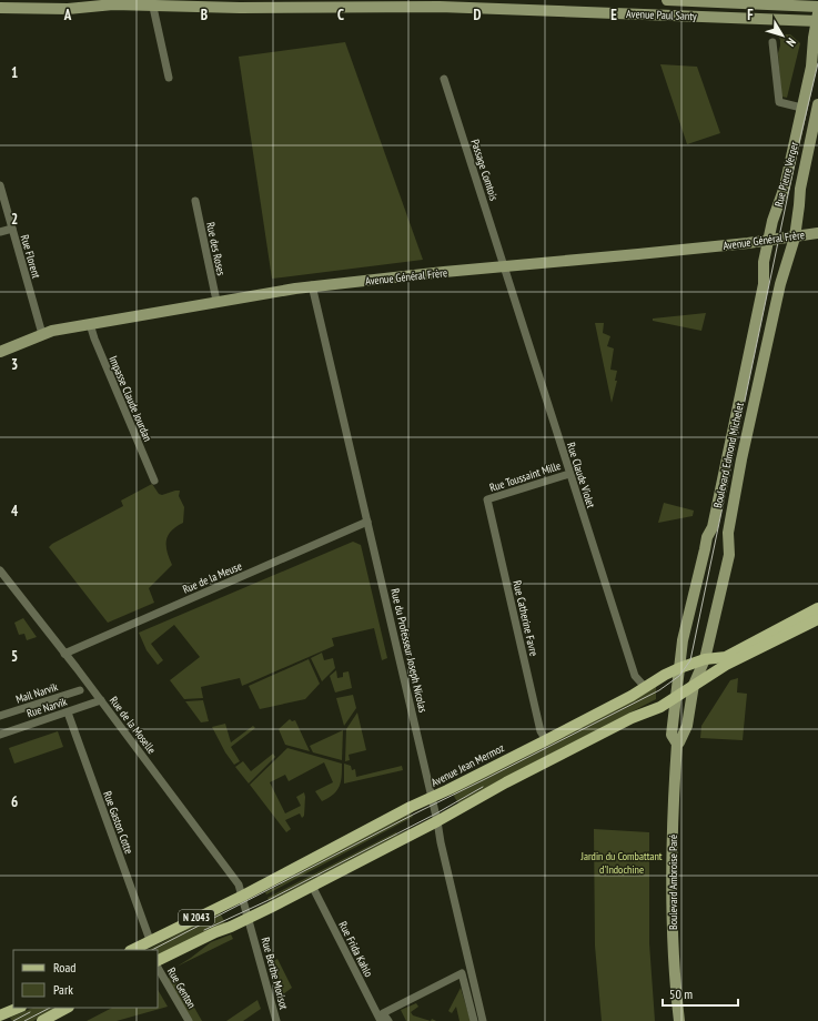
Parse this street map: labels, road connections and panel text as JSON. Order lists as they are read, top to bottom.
{
  "streets": {
    "main road": ["Avenue Jean Mermoz", "N 2043"],
    "street": [
      "Avenue Paul Santy",
      "Passage Comtois",
      "Rue Pierre Verger",
      "Avenue Général Frère",
      "Rue des Roses",
      "Rue Florent",
      "Impasse Claude Jourdan",
      "Boulevard Edmond Michelet",
      "Rue Claude Violet",
      "Rue Toussaint Mille",
      "Rue de la Meuse",
      "Rue Catherine Favre",
      "Rue du Professeur Joseph Nicolas",
      "Mail Narvik",
      "Rue Narvik",
      "Rue de la Moselle",
      "Rue Gaston Cotte",
      "Boulevard Ambroise Paré",
      "Rue Frida Kahlo",
      "Rue Berthe Morisot",
      "Rue Genton"
    ]
  },
  "crossings": [
    ["Avenue Paul Santy", "Rue Pierre Verger"],
    ["Passage Comtois", "Avenue Général Frère"],
    ["Passage Comtois", "Rue Claude Violet"],
    ["Rue Pierre Verger", "Avenue Général Frère"],
    ["Rue Pierre Verger", "Boulevard Edmond Michelet"],
    ["Avenue Général Frère", "Rue des Roses"],
    ["Avenue Général Frère", "Rue Florent"],
    ["Avenue Général Frère", "Impasse Claude Jourdan"],
    ["Avenue Général Frère", "Boulevard Edmond Michelet"],
    ["Avenue Général Frère", "Rue Claude Violet"],
    ["Avenue Général Frère", "Rue du Professeur Joseph Nicolas"],
    ["Boulevard Edmond Michelet", "Avenue Jean Mermoz"],
    ["Boulevard Edmond Michelet", "Boulevard Ambroise Paré"],
    ["Rue Claude Violet", "Rue Toussaint Mille"],
    ["Rue Claude Violet", "Avenue Jean Mermoz"],
    ["Rue Toussaint Mille", "Rue Catherine Favre"],
    ["Rue de la Meuse", "Rue du Professeur Joseph Nicolas"],
    ["Rue de la Meuse", "Rue de la Moselle"],
    ["Rue Catherine Favre", "Avenue Jean Mermoz"],
    ["Rue du Professeur Joseph Nicolas", "Avenue Jean Mermoz"],
    ["Rue Narvik", "Rue de la Moselle"],
    ["Rue Narvik", "Rue Gaston Cotte"],
    ["Rue de la Moselle", "Avenue Jean Mermoz"],
    ["Rue de la Moselle", "N 2043"],
    ["Rue de la Moselle", "Rue Berthe Morisot"],
    ["Avenue Jean Mermoz", "Rue Gaston Cotte"],
    ["N 2043", "Rue Berthe Morisot"]
  ],
  "parks": ["Jardin du Combattant d'Indochine"],
  "legend": ["Road", "Park"],
  "scale_bar": "50 m",
  "north": "bottom right",
  "grid": {
    "columns": [
      "A",
      "B",
      "C",
      "D",
      "E",
      "F"
    ],
    "rows": [
      "1",
      "2",
      "3",
      "4",
      "5",
      "6"
    ]
  }
}
